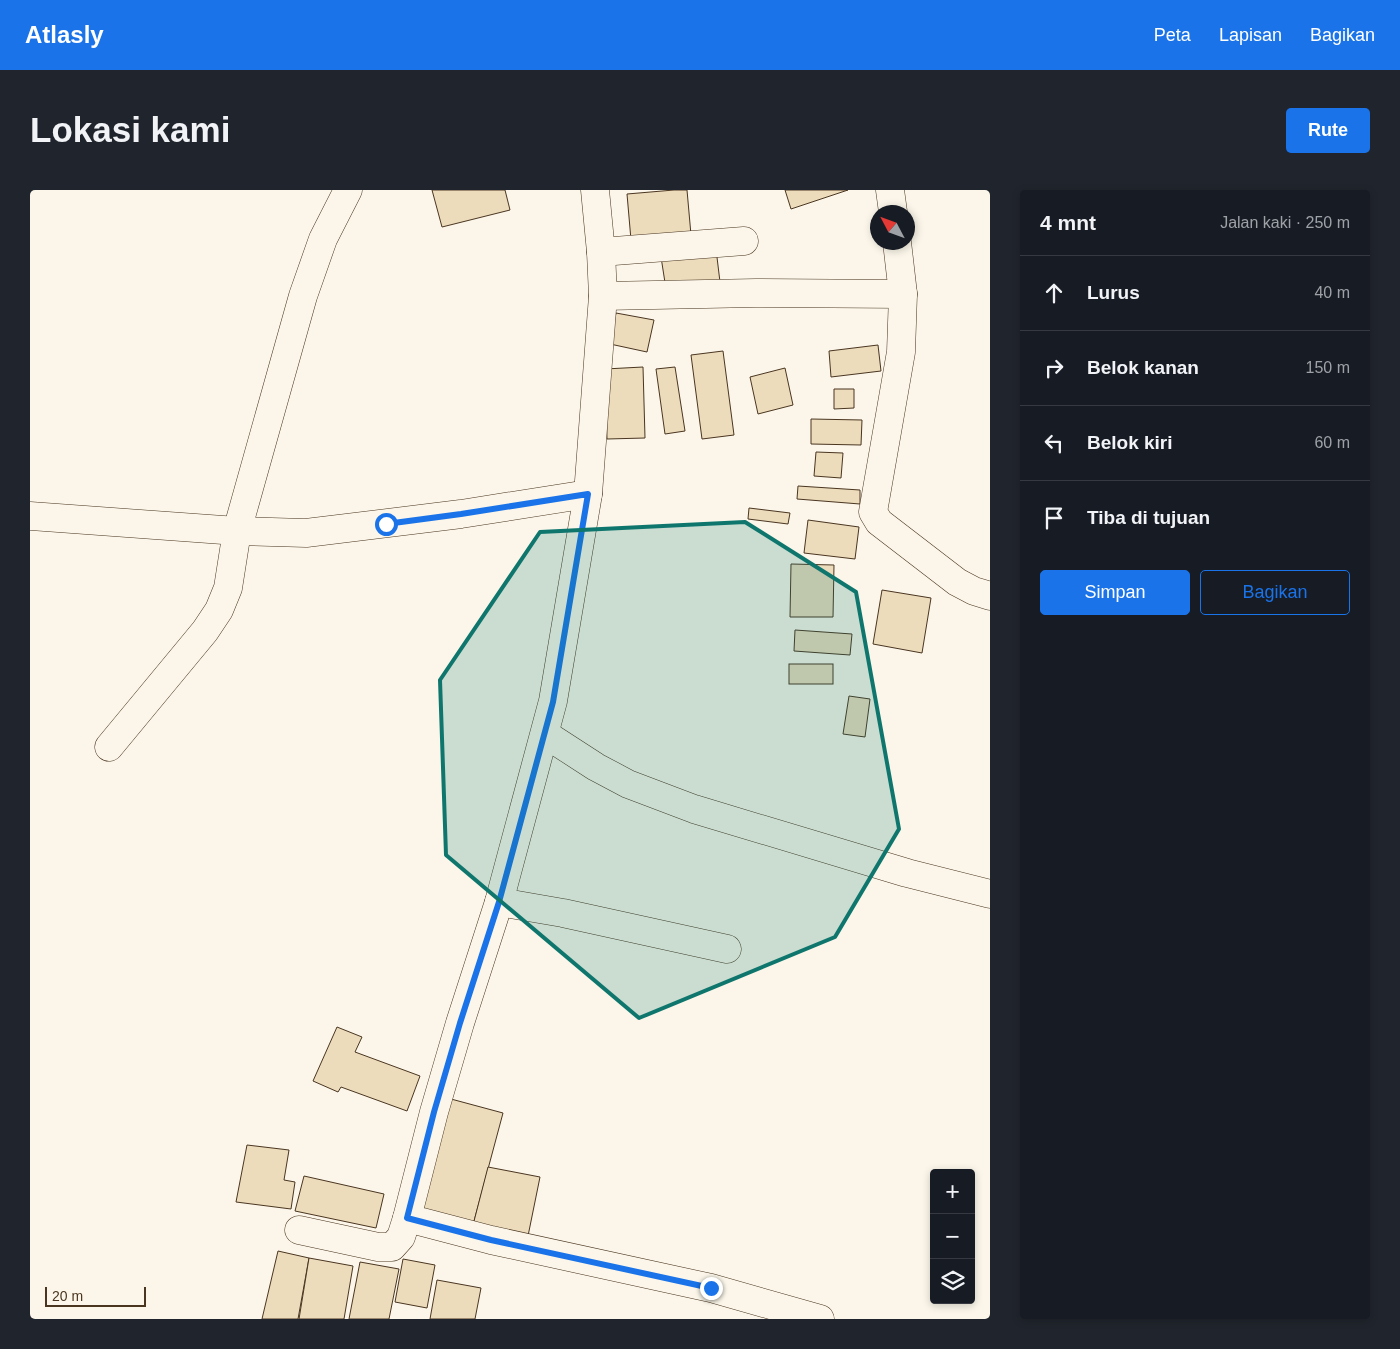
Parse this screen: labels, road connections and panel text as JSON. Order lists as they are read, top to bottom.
{
  "scale_bar": "20 m",
  "north": "top left",
  "page": {
    "header": "Atlasly",
    "nav": ["Peta", "Lapisan", "Bagikan"],
    "buttons": [
      "Rute",
      ["Simpan", "Bagikan"]
    ],
    "title": "Lokasi kami",
    "heading": ["4 mnt", "Jalan kaki · 250 m"],
    "list": [
      ["Lurus", "40 m"],
      ["Belok kanan", "150 m"],
      ["Belok kiri", "60 m"],
      "Tiba di tujuan"
    ],
    "map_buttons": ["+", "−"],
    "scale": "20 m"
  }
}
